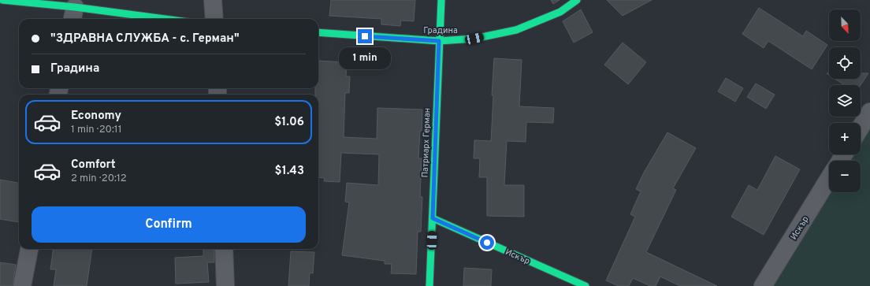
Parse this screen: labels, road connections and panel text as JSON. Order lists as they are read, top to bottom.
{
  "streets": {
    "street": ["Градина", "Патриарх Герман", "Искър"]
  },
  "crossings": [
    ["Градина", "Патриарх Герман"],
    ["Патриарх Герман", "Искър"]
  ],
  "north": "bottom right",
  "page": {
    "map_buttons": ["+", "−"],
    "banner": ["\"ЗДРАВНА СЛУЖБА - с. Герман\"", "Градина"],
    "bubble": "1 min",
    "list": [
      {
        "name": "Economy",
        "note": "1 min · 20:11",
        "value": "$1.06"
      },
      {
        "name": "Comfort",
        "note": "2 min · 20:12",
        "value": "$1.43"
      }
    ],
    "buttons": "Confirm"
  }
}
